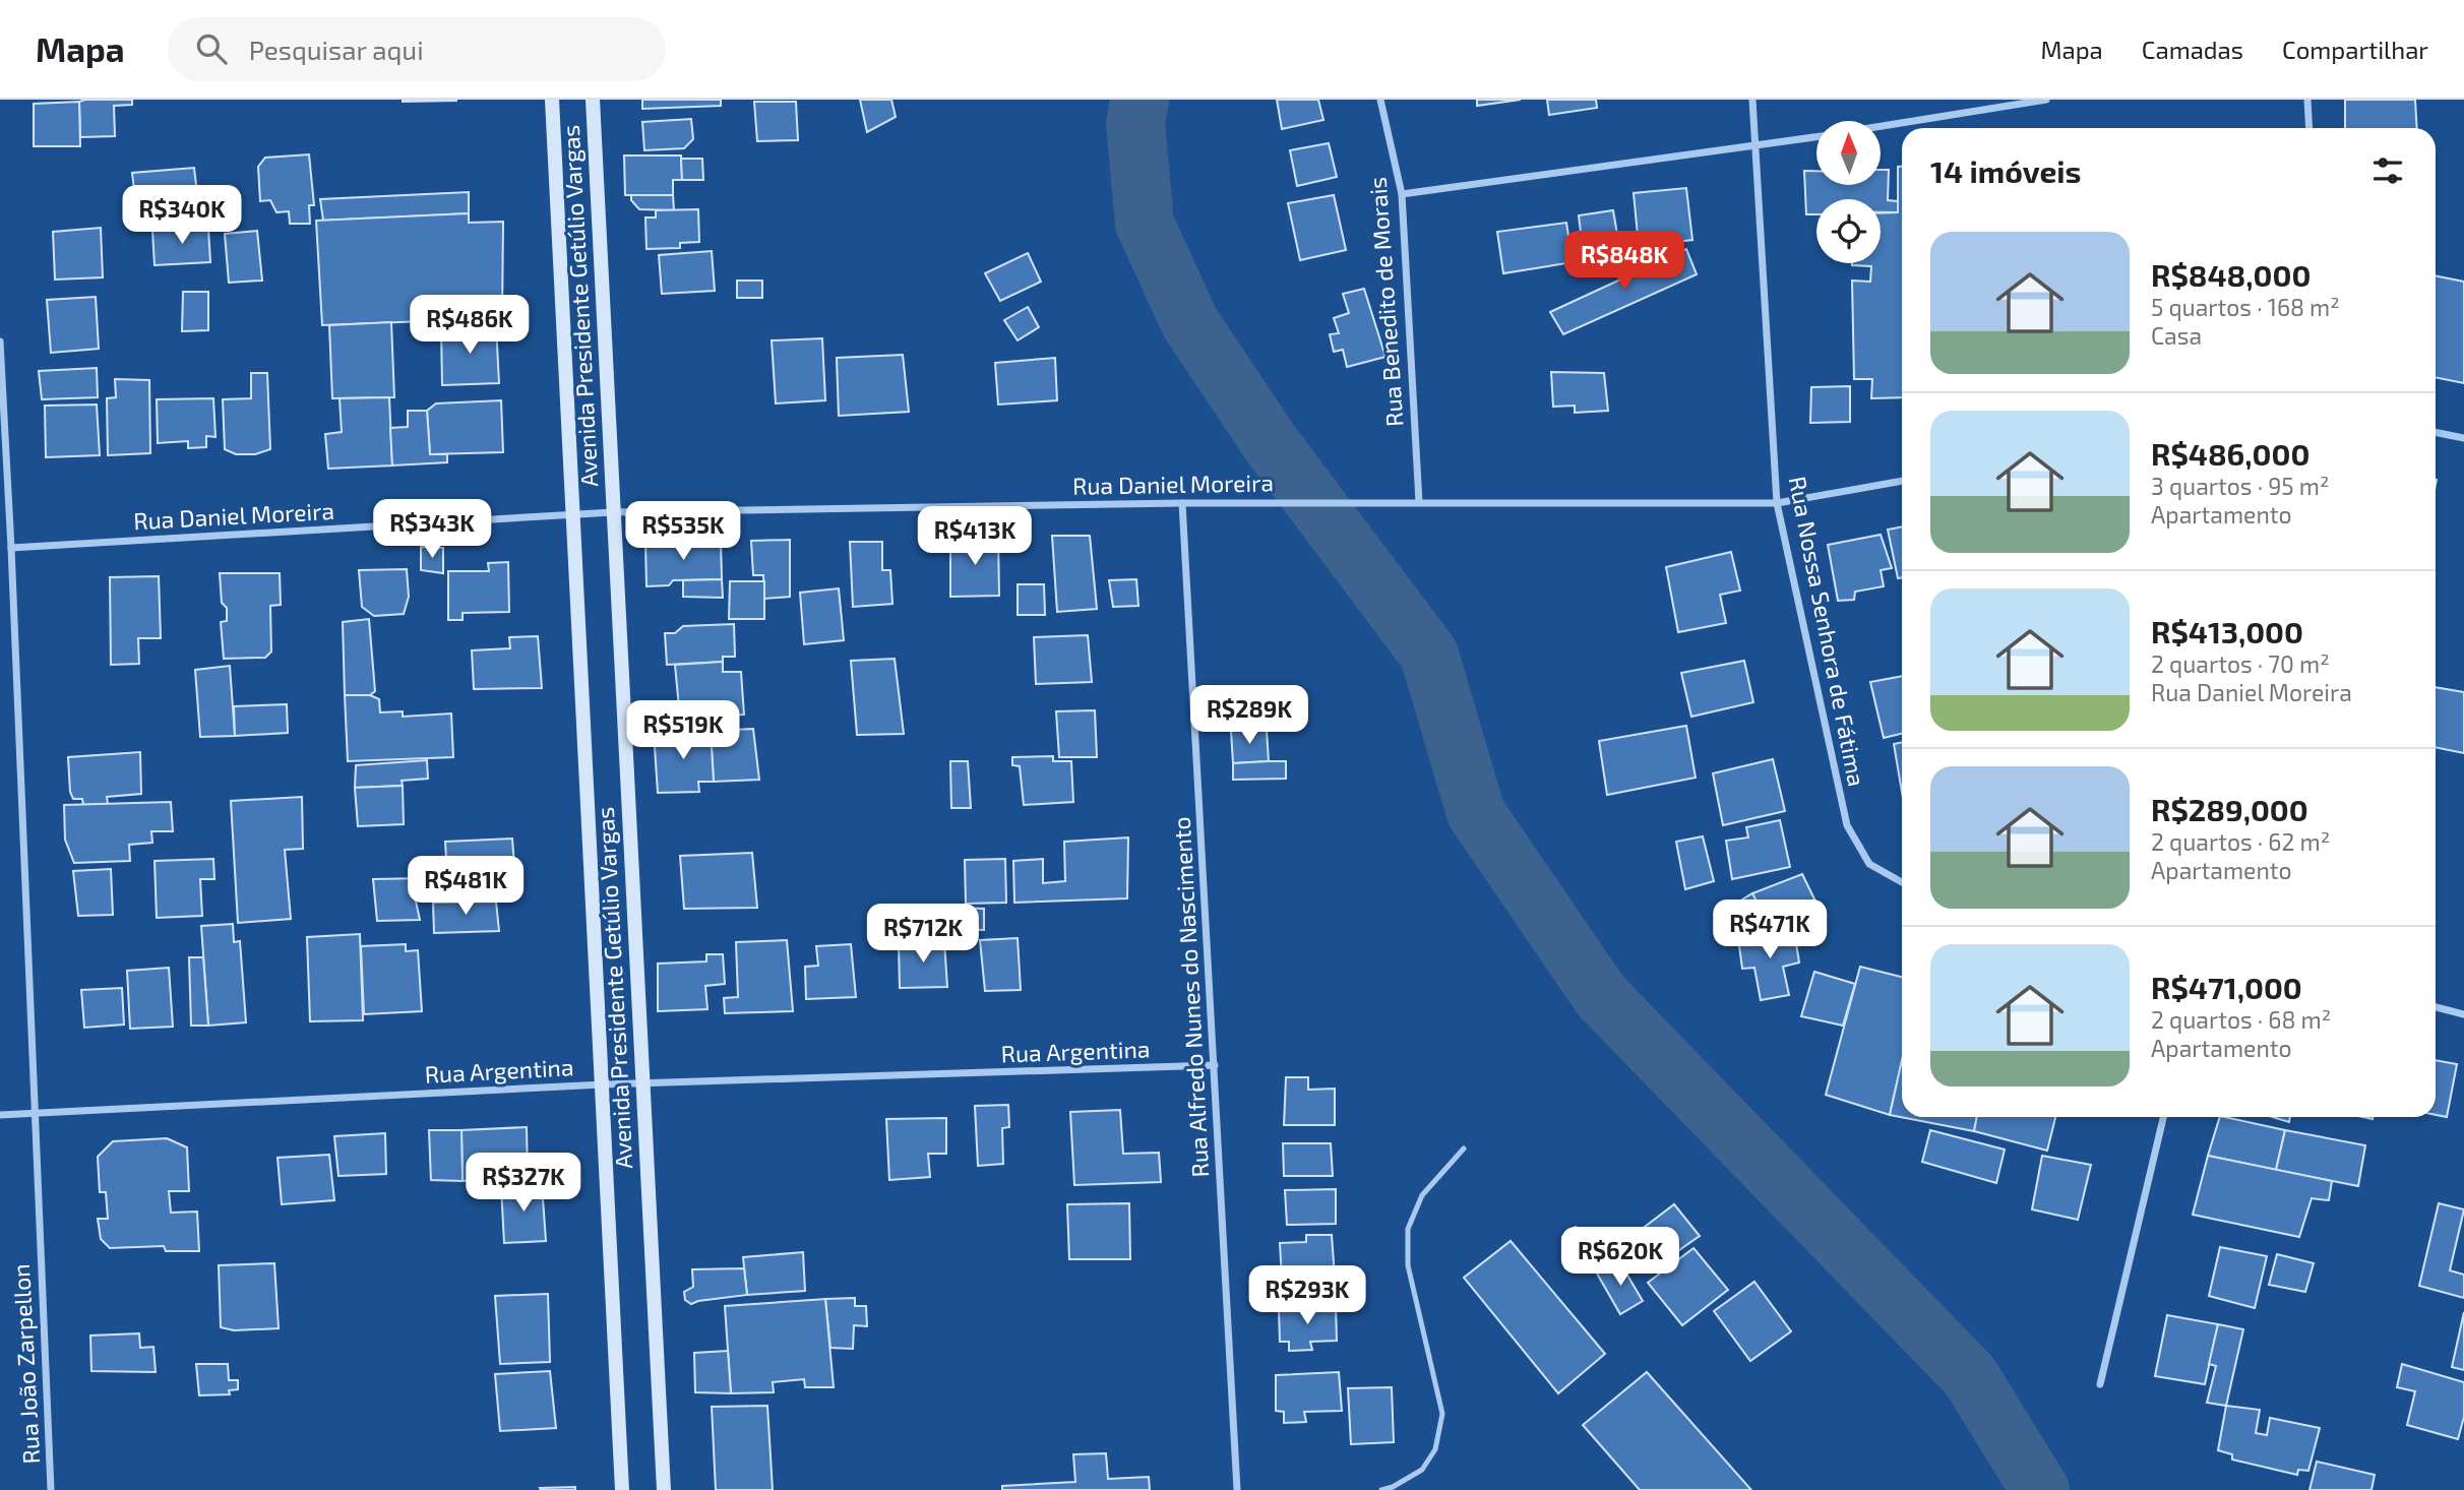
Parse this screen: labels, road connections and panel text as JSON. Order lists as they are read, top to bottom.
{
  "streets": {
    "main road": ["Avenida Presidente Getúlio Vargas"],
    "street": [
      "Rua Benedito de Morais",
      "Rua Daniel Moreira",
      "Rua Nossa Senhora de Fátima",
      "Rua Alfredo Nunes do Nascimento",
      "Rua Argentina",
      "Rua João Zarpellon"
    ]
  },
  "crossings": [
    ["Rua Benedito de Morais", "Rua Daniel Moreira"],
    ["Avenida Presidente Getúlio Vargas", "Rua Daniel Moreira"],
    ["Avenida Presidente Getúlio Vargas", "Rua Argentina"],
    ["Rua Daniel Moreira", "Rua Nossa Senhora de Fátima"],
    ["Rua Daniel Moreira", "Rua Alfredo Nunes do Nascimento"],
    ["Rua Daniel Moreira", "Rua João Zarpellon"],
    ["Rua Alfredo Nunes do Nascimento", "Rua Argentina"],
    ["Rua Argentina", "Rua João Zarpellon"]
  ],
  "north": "top",
  "page": {
    "header": "Mapa",
    "search": "Pesquisar aqui",
    "nav": ["Mapa", "Camadas", "Compartilhar"],
    "heading": "14 imóveis",
    "price": [
      "R$340K",
      "R$848K",
      "R$486K",
      "R$343K",
      "R$535K",
      "R$413K",
      "R$289K",
      "R$519K",
      "R$481K",
      "R$471K",
      "R$712K",
      "R$327K",
      "R$620K",
      "R$293K"
    ],
    "list": [
      {
        "name": "R$848,000",
        "note": "5 quartos · 168 m² · Casa"
      },
      {
        "name": "R$486,000",
        "note": "3 quartos · 95 m² · Apartamento"
      },
      {
        "name": "R$413,000",
        "note": "2 quartos · 70 m² · Rua Daniel Moreira"
      },
      {
        "name": "R$289,000",
        "note": "2 quartos · 62 m² · Apartamento"
      },
      {
        "name": "R$471,000",
        "note": "2 quartos · 68 m² · Apartamento"
      }
    ]
  }
}
